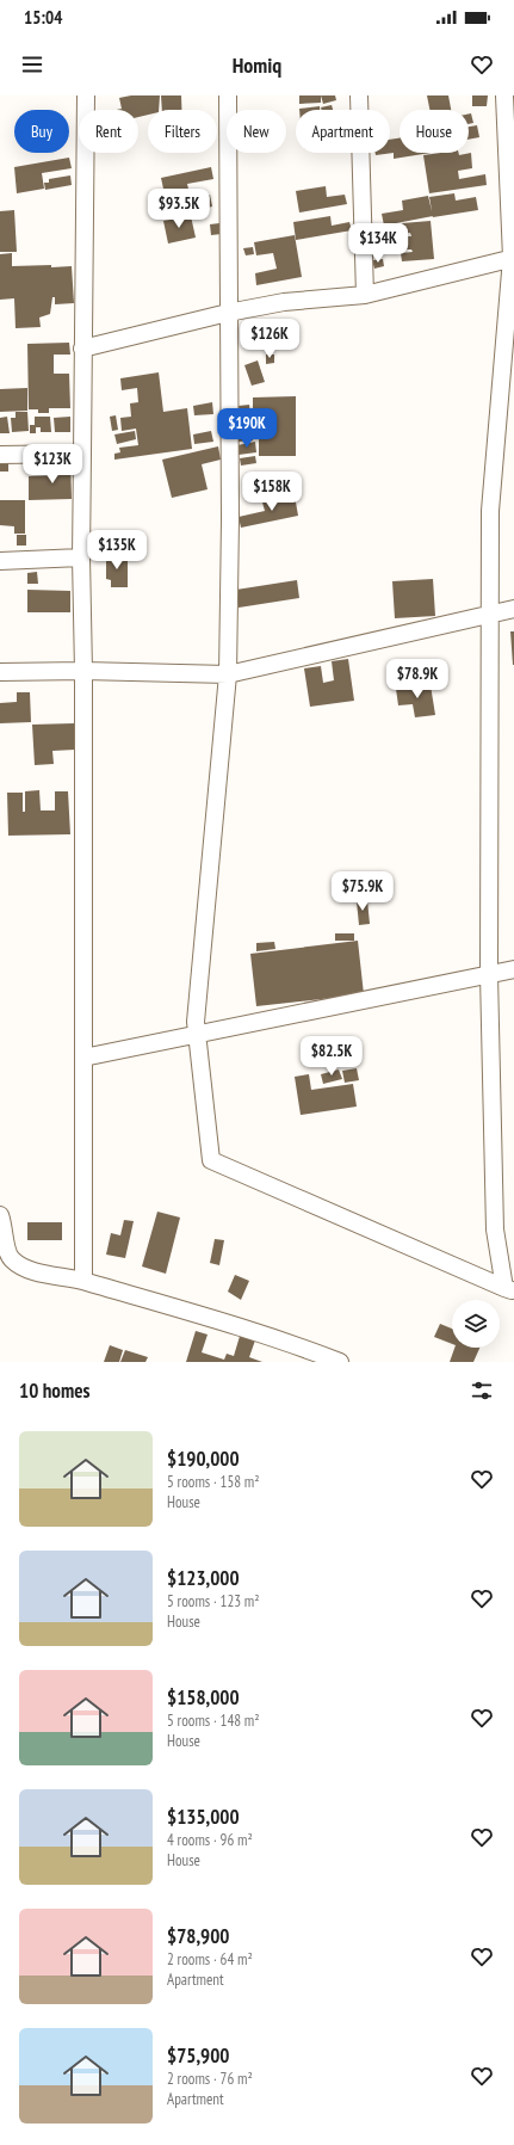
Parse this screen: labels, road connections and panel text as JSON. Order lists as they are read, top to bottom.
{
  "page": {
    "status": "15:04",
    "header": "Homiq",
    "chip": [
      "Buy",
      "Rent",
      "Filters",
      "New",
      "Apartment",
      "House"
    ],
    "price": [
      "$93.5K",
      "$134K",
      "$126K",
      "$190K",
      "$123K",
      "$158K",
      "$135K",
      "$78.9K",
      "$75.9K",
      "$82.5K"
    ],
    "heading": "10 homes",
    "list": [
      {
        "name": "$190,000",
        "note": "5 rooms · 158 m² · House"
      },
      {
        "name": "$123,000",
        "note": "5 rooms · 123 m² · House"
      },
      {
        "name": "$158,000",
        "note": "5 rooms · 148 m² · House"
      },
      {
        "name": "$135,000",
        "note": "4 rooms · 96 m² · House"
      },
      {
        "name": "$78,900",
        "note": "2 rooms · 64 m² · Apartment"
      },
      {
        "name": "$75,900",
        "note": "2 rooms · 76 m² · Apartment"
      }
    ]
  }
}
